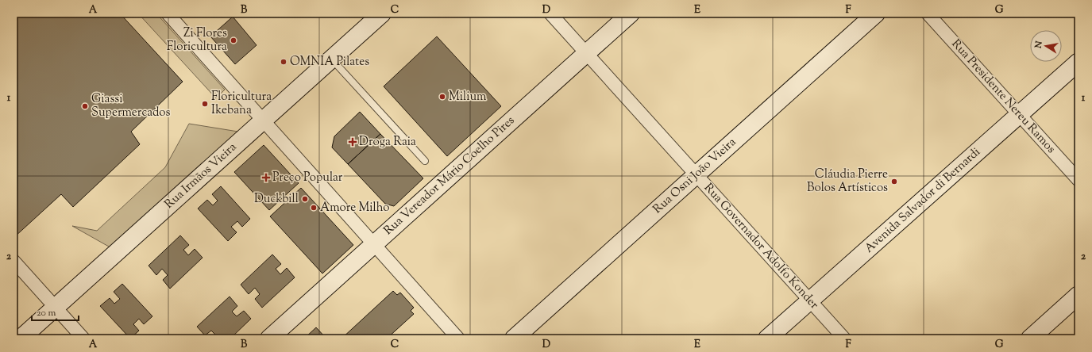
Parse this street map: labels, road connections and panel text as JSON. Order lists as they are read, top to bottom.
{
  "streets": {
    "street": [
      "Rua Presidente Nereu Ramos",
      "Rua Irmãos Vieira",
      "Rua Vereador Mário Coelho Pires",
      "Rua Osni João Vieira",
      "Avenida Salvador di Bernardi",
      "Rua Governador Adolfo Konder"
    ]
  },
  "crossings": [
    ["Rua Presidente Nereu Ramos", "Avenida Salvador di Bernardi"],
    ["Rua Vereador Mário Coelho Pires", "Rua Governador Adolfo Konder"],
    ["Rua Osni João Vieira", "Rua Governador Adolfo Konder"],
    ["Avenida Salvador di Bernardi", "Rua Governador Adolfo Konder"]
  ],
  "places": {
    "other": [
      "Zi Flores Floricultura",
      "OMNIA Pilates",
      "Milium",
      "Floricultura Ikebana",
      "Giassi Supermercados",
      "Cláudia Pierre Bolos Artísticos",
      "Duckbill",
      "Amore Milho"
    ],
    "health": ["Droga Raia", "Preço Popular"]
  },
  "scale_bar": "20 m",
  "north": "left",
  "grid": {
    "columns": [
      "A",
      "B",
      "C",
      "D",
      "E",
      "F",
      "G"
    ],
    "rows": ["1", "2"]
  }
}
